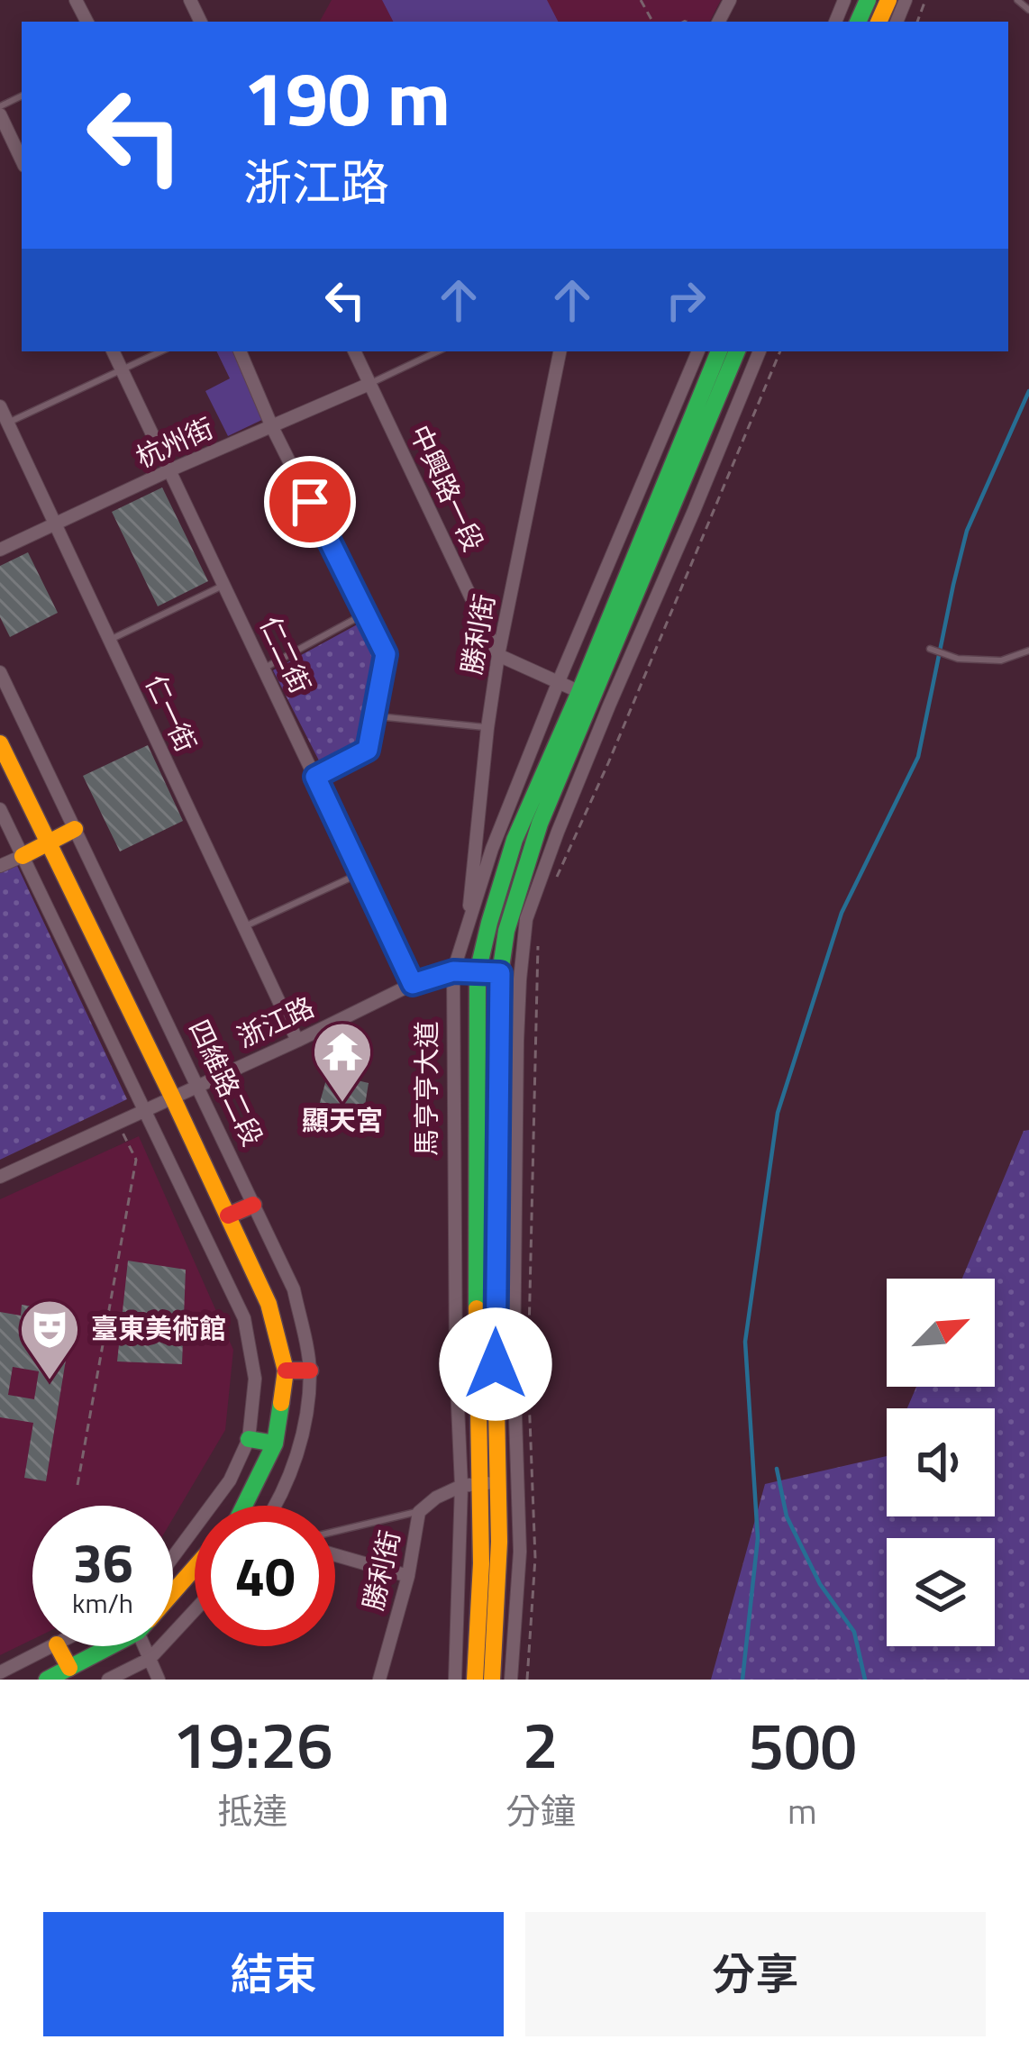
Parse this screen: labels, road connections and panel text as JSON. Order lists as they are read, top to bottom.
{
  "streets": {
    "street": [
      "杭州街",
      "中興路一段",
      "勝利街",
      "仁二街",
      "仁一街",
      "浙江路",
      "四維路二段",
      "馬亨亨大道"
    ]
  },
  "crossings": [
    ["杭州街", "中興路一段"],
    ["杭州街", "仁二街"],
    ["杭州街", "仁一街"],
    ["中興路一段", "勝利街"],
    ["勝利街", "馬亨亨大道"],
    ["仁二街", "浙江路"],
    ["仁一街", "浙江路"],
    ["浙江路", "四維路二段"],
    ["浙江路", "馬亨亨大道"]
  ],
  "places": {
    "temple": ["顯天宮"],
    "theatre": ["臺東美術館"]
  },
  "north": "top right",
  "page": {
    "turn": ["190 m", "浙江路"],
    "speed": "36 km/h",
    "limit": "40",
    "eta": [
      "19:26",
      "抵達",
      "2",
      "分鐘",
      "500",
      "m"
    ],
    "buttons": ["結束", "分享"]
  }
}
